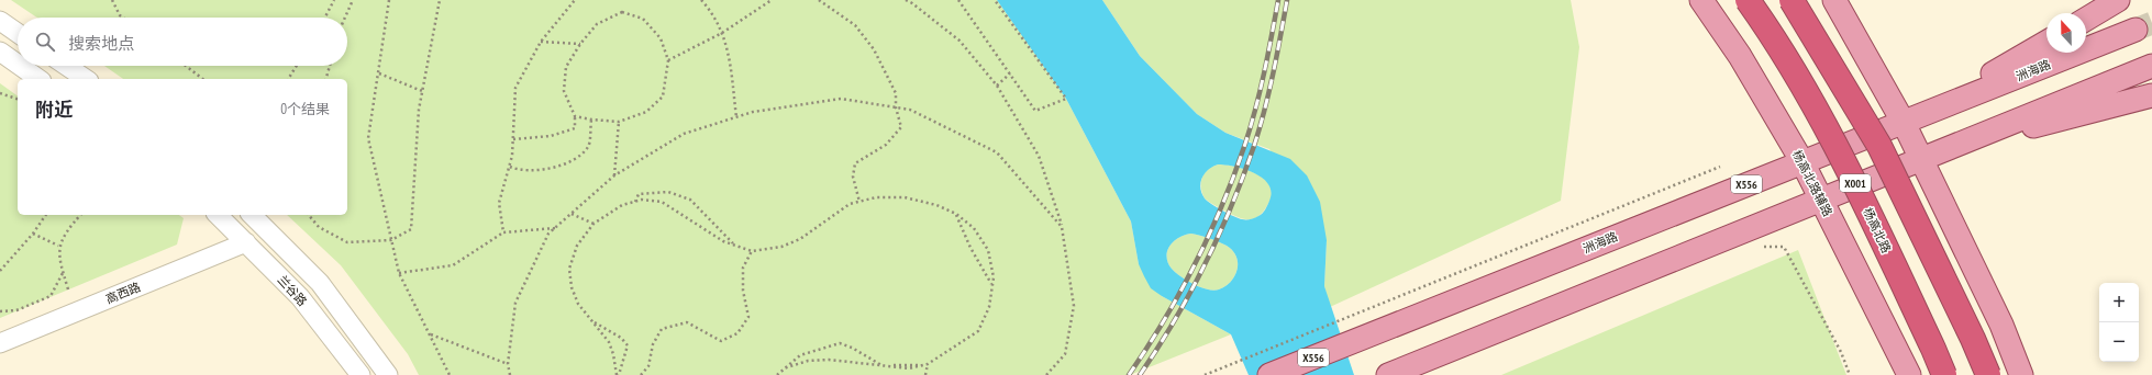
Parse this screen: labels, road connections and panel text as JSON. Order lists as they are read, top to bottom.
{
  "streets": {
    "highway": ["X001", "杨高北路"],
    "main road": ["洲海路", "杨高北路辅路", "X556"],
    "street": ["兰谷路", "高西路"]
  },
  "crossings": [
    ["洲海路", "杨高北路辅路"],
    ["兰谷路", "高西路"]
  ],
  "north": "top",
  "page": {
    "search": "搜索地点",
    "heading": ["附近", "0个结果"],
    "map_buttons": ["+", "−"]
  }
}
